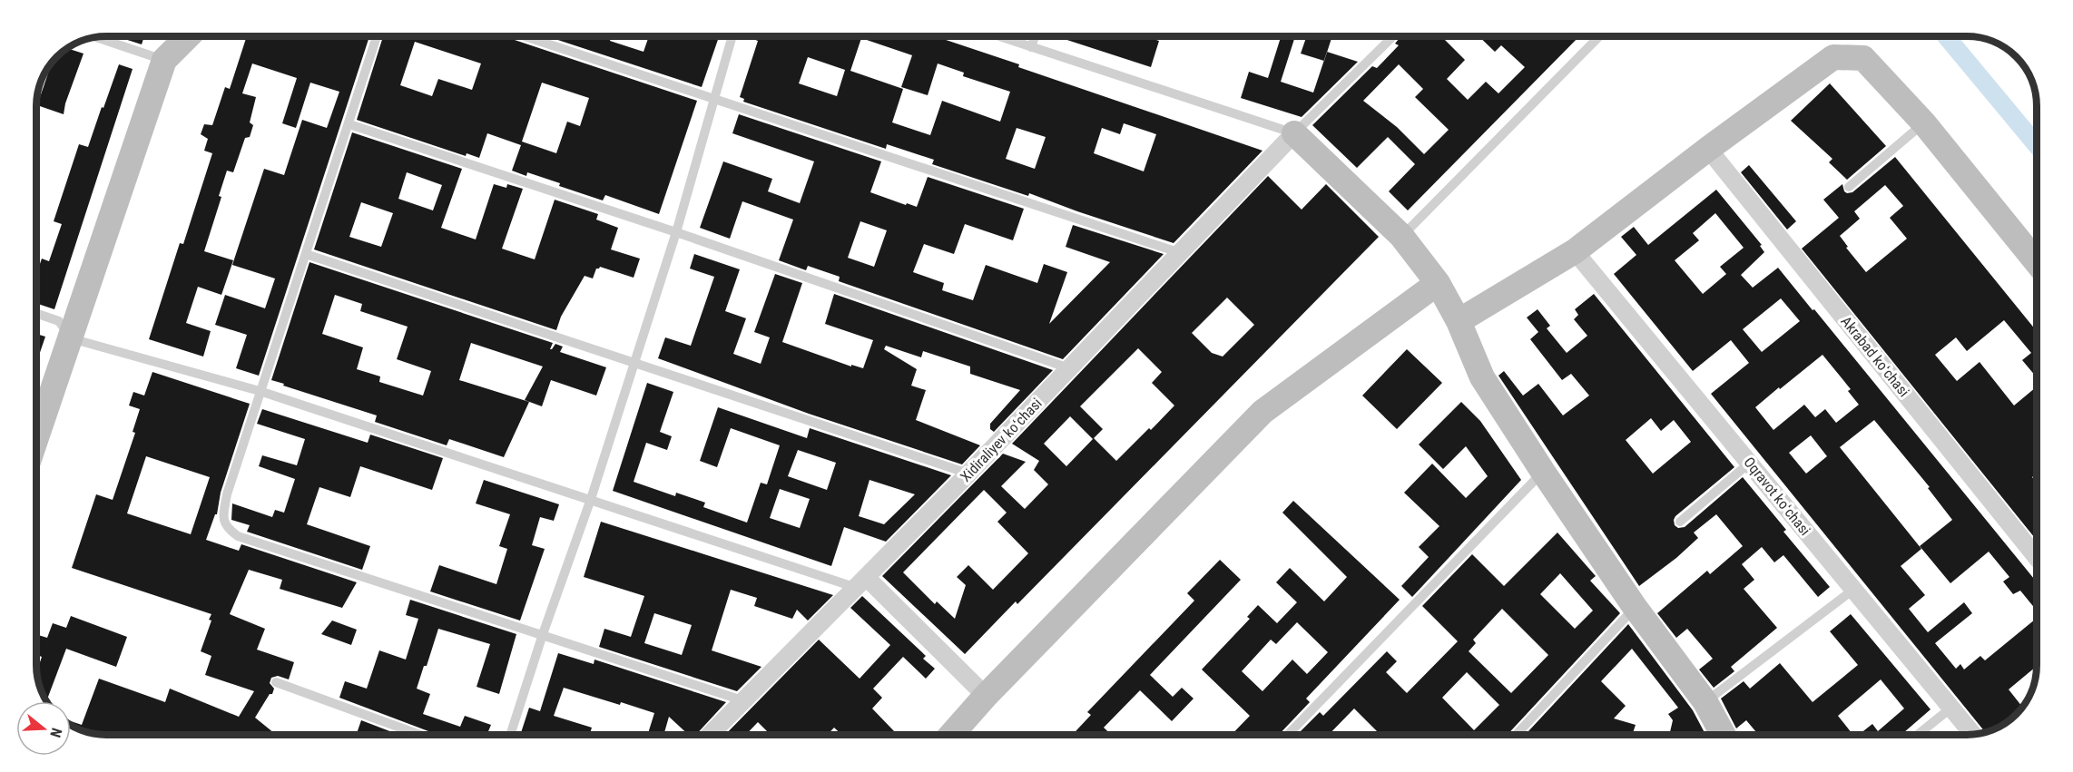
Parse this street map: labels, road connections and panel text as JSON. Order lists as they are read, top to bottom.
{
  "streets": {
    "street": ["Akrabad koʻchasi", "Xidiraliyev koʻchasi", "Oqravot koʻchasi"]
  },
  "north": "right"
}
